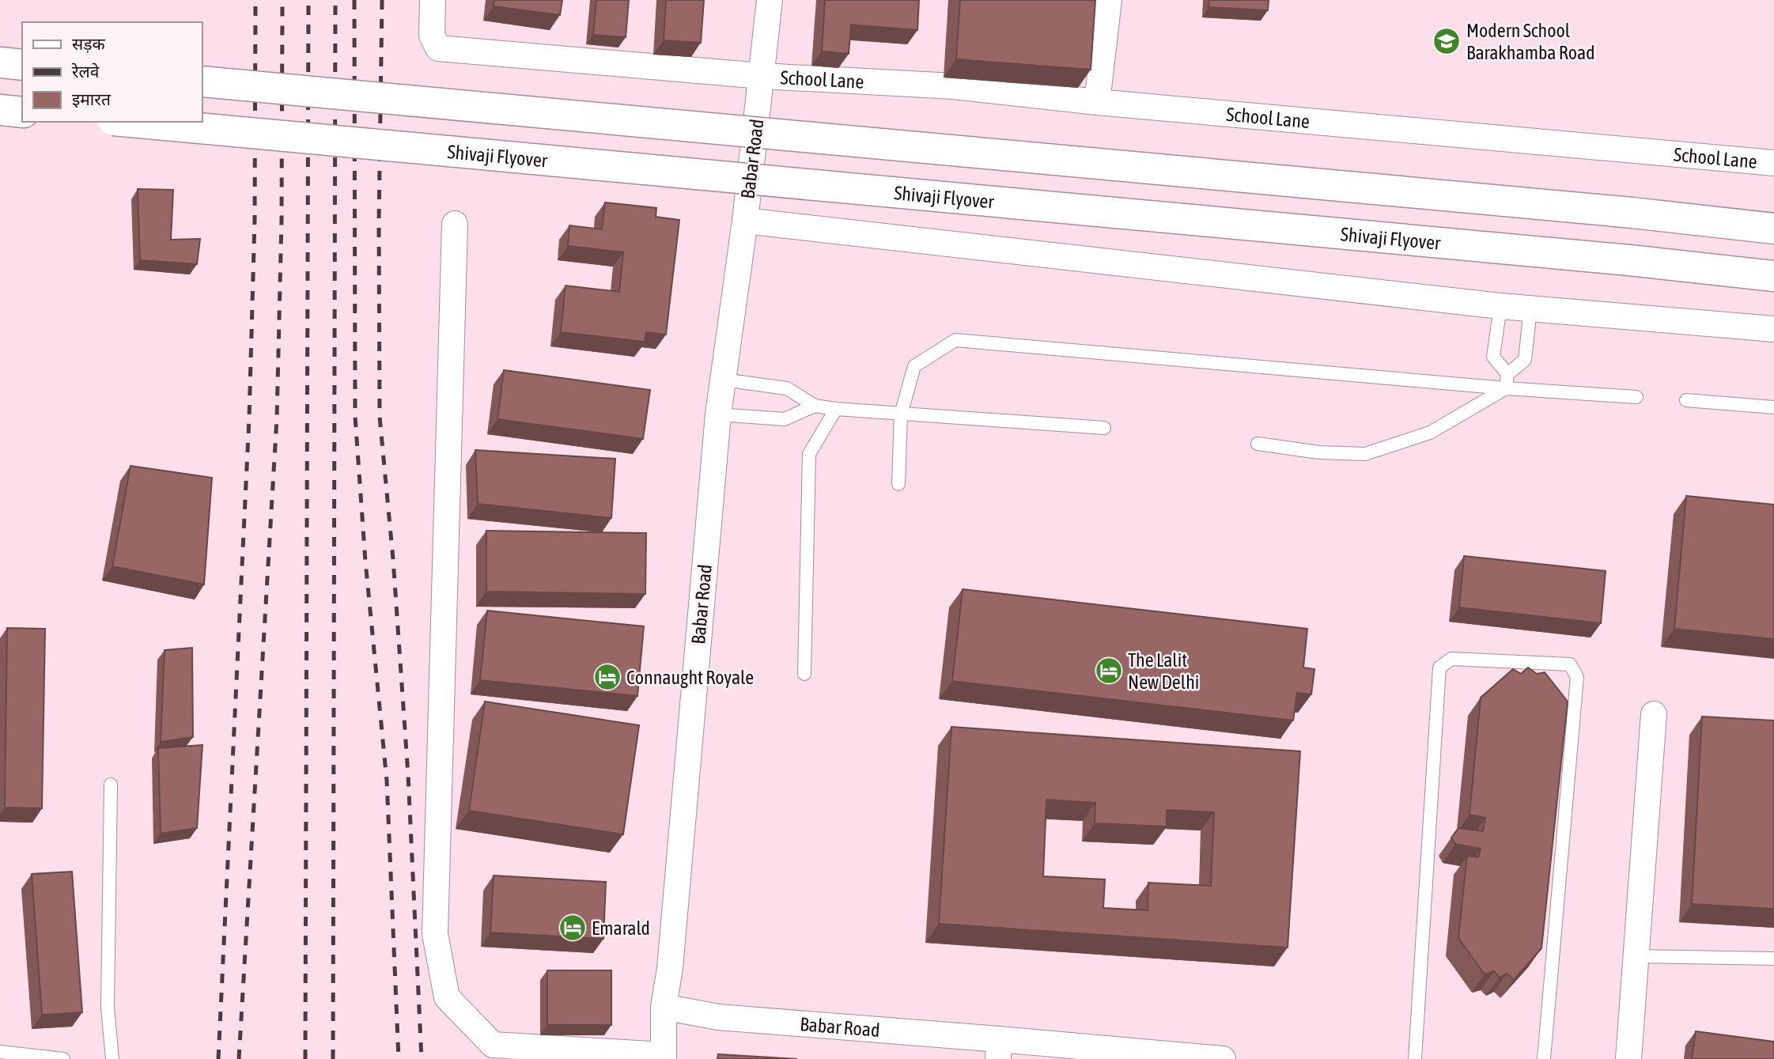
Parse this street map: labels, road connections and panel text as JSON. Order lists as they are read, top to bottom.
{
  "streets": {
    "main road": ["Shivaji Flyover"],
    "street": ["School Lane", "Babar Road"]
  },
  "crossings": [
    ["School Lane", "Babar Road"]
  ],
  "places": {
    "school or university": ["Modern School Barakhamba Road"],
    "hotel": ["The Lalit New Delhi", "Connaught Royale", "Emarald"]
  },
  "legend": ["सड़क", "रेलवे", "इमारत"]
}
